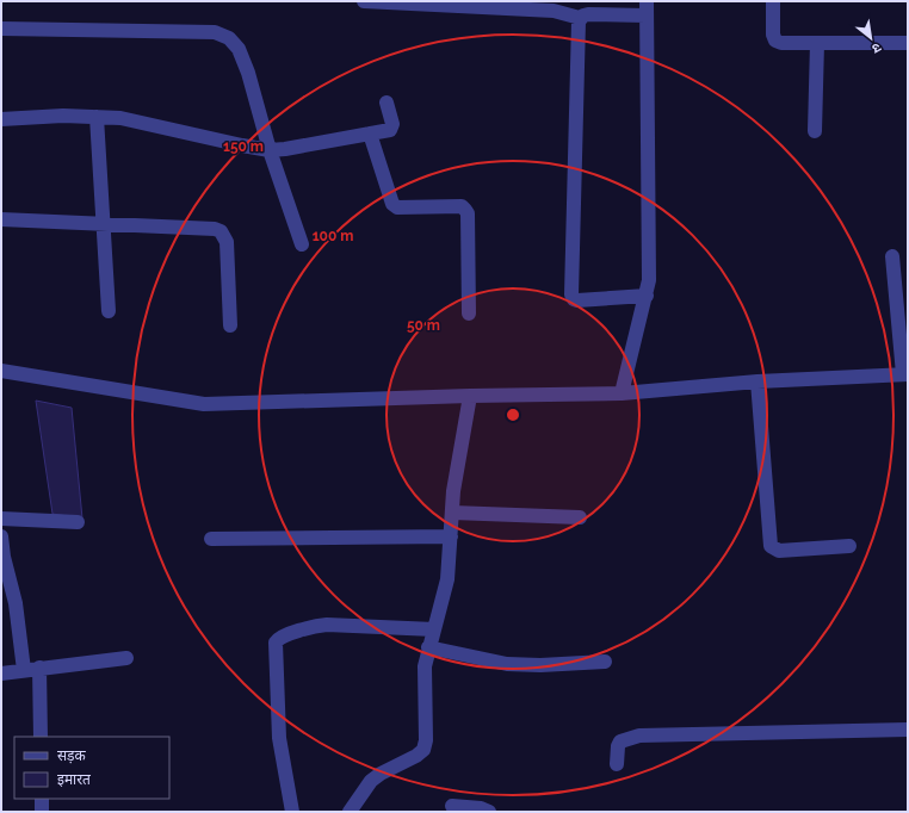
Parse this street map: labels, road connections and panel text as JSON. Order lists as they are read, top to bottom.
{
  "legend": ["सड़क", "इमारत"],
  "north": "bottom right",
  "rings": ["150 m", "100 m", "50 m"]
}
